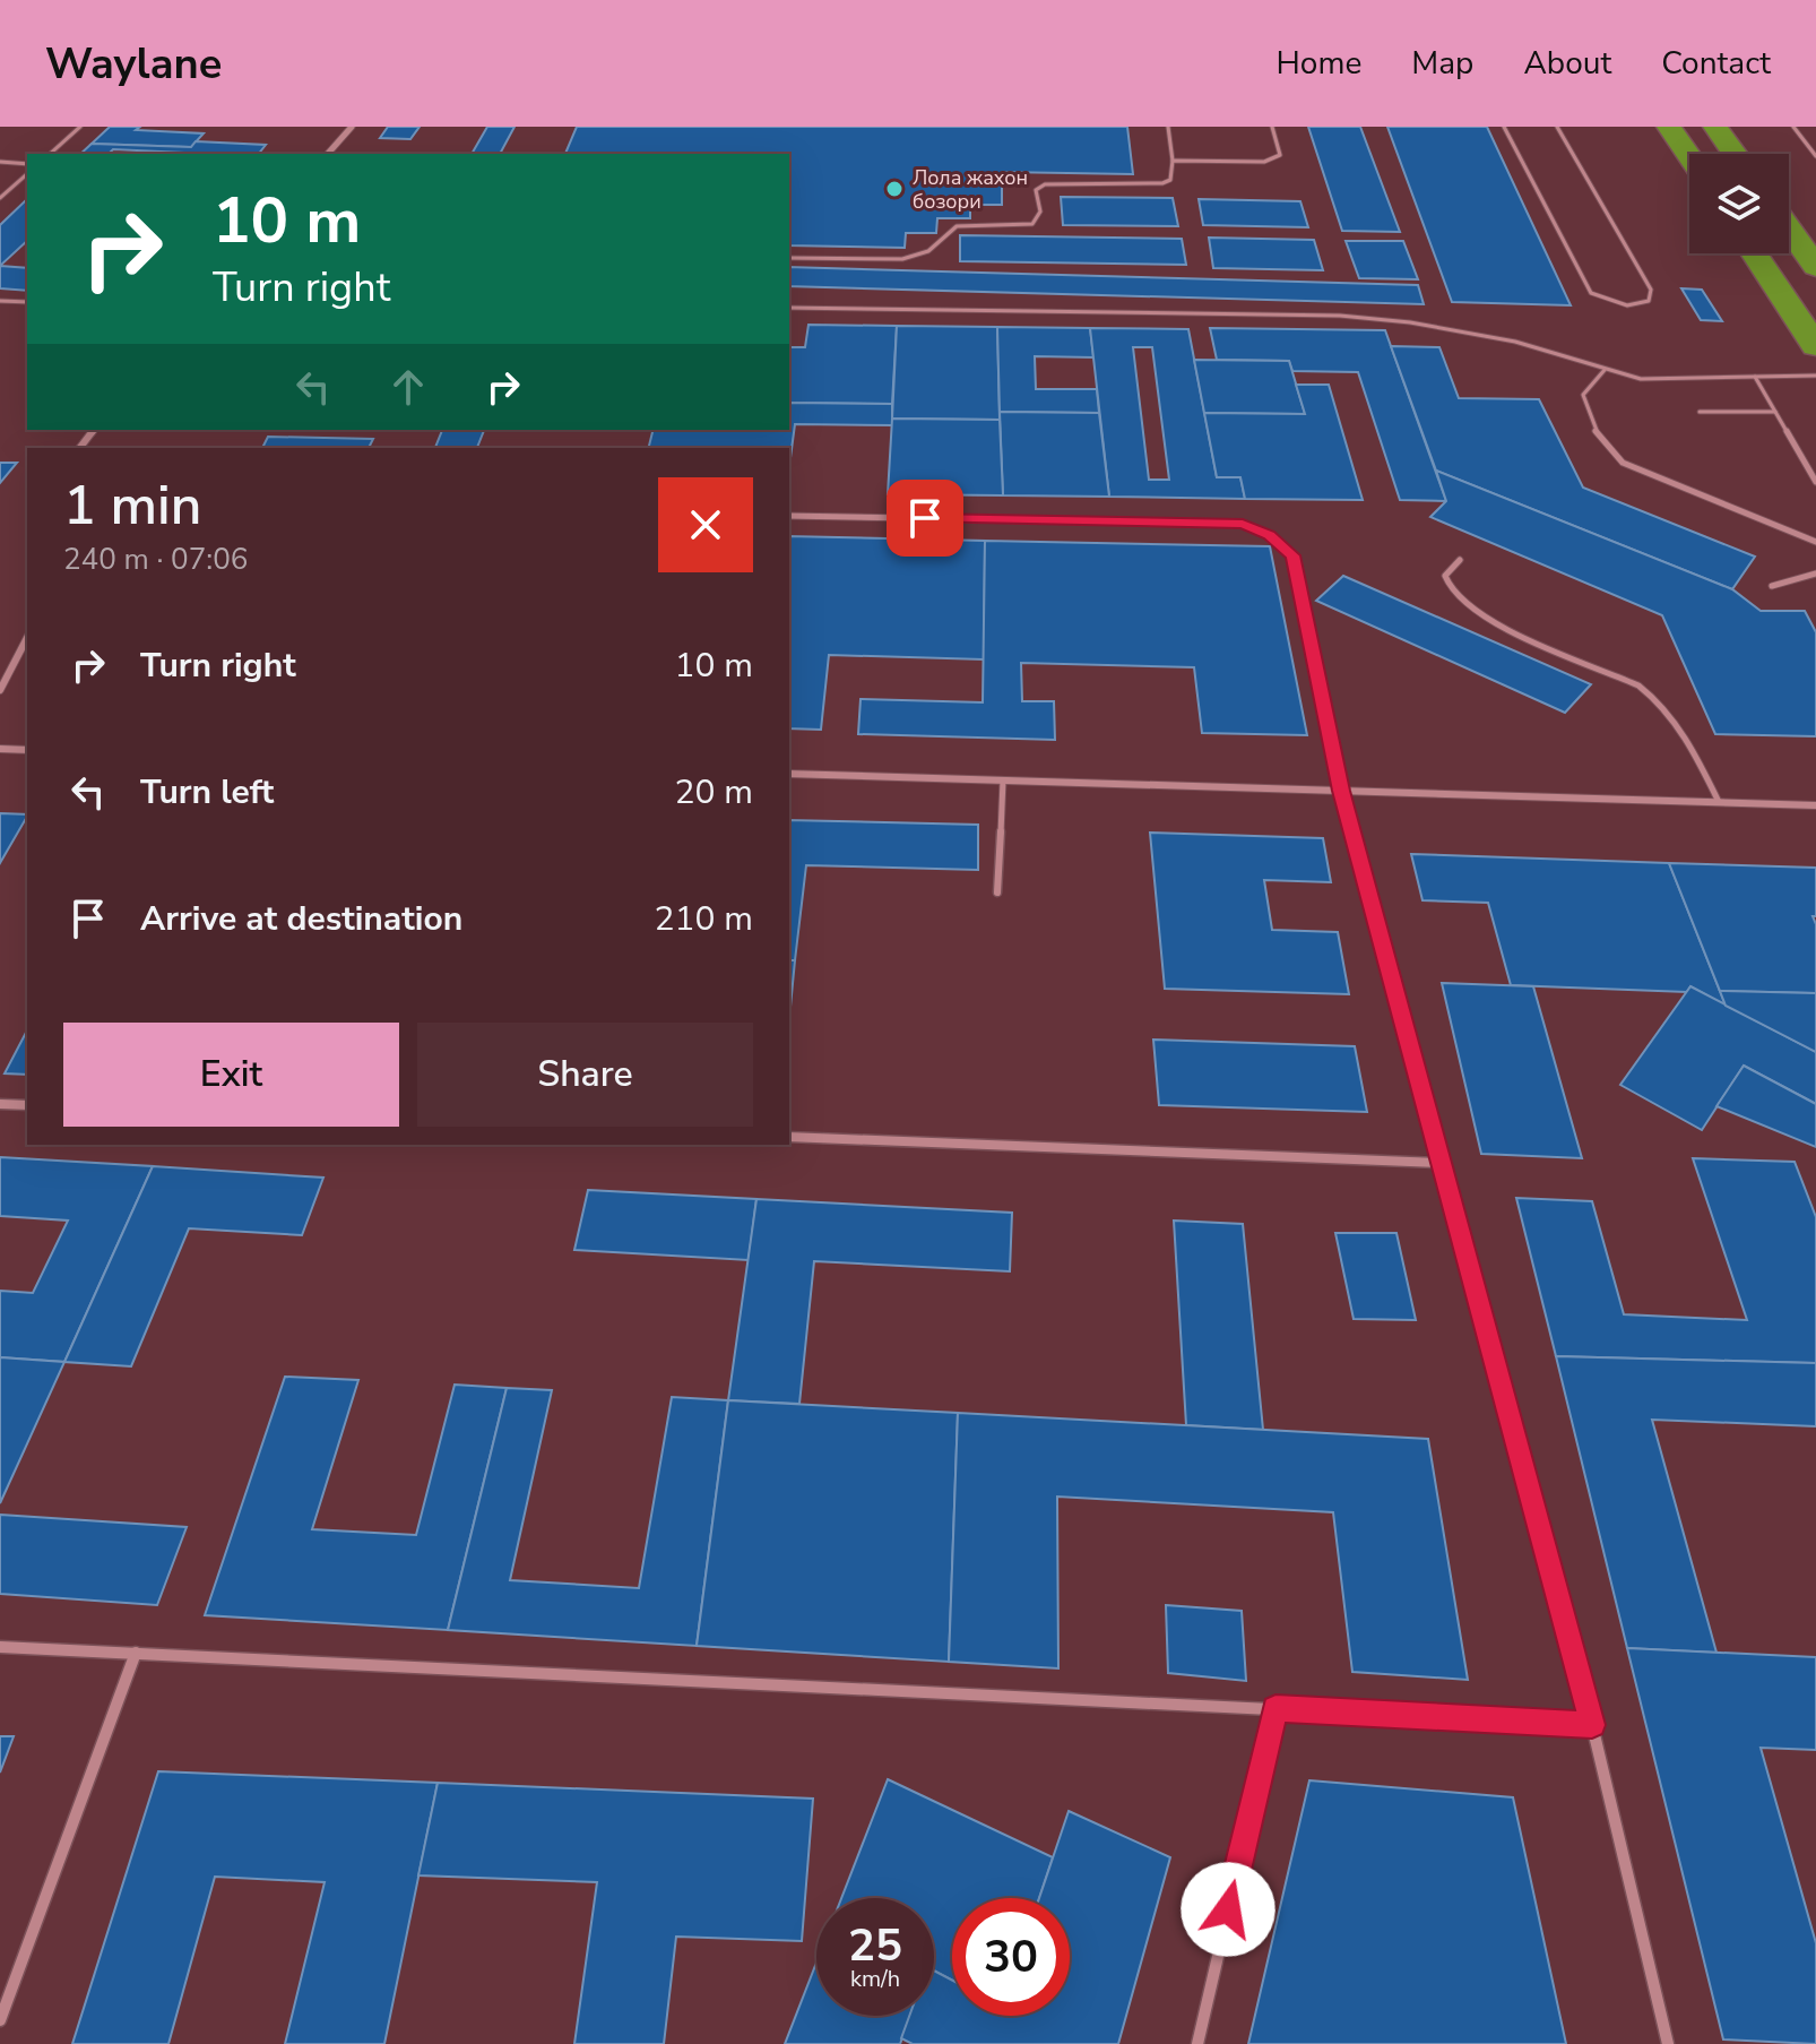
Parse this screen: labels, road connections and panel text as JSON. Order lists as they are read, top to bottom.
{
  "places": ["Лола жахон бозори"],
  "page": {
    "header": "Waylane",
    "nav": [
      "Home",
      "Map",
      "About",
      "Contact"
    ],
    "turn": ["10 m", "Turn right"],
    "heading": ["1 min", "240 m · 07:06"],
    "list": [
      {
        "name": "Turn right",
        "value": "10 m"
      },
      {
        "name": "Turn left",
        "value": "20 m"
      },
      {
        "name": "Arrive at destination",
        "value": "210 m"
      }
    ],
    "buttons": ["Exit", "Share"],
    "speed": "25 km/h",
    "limit": "30"
  }
}
